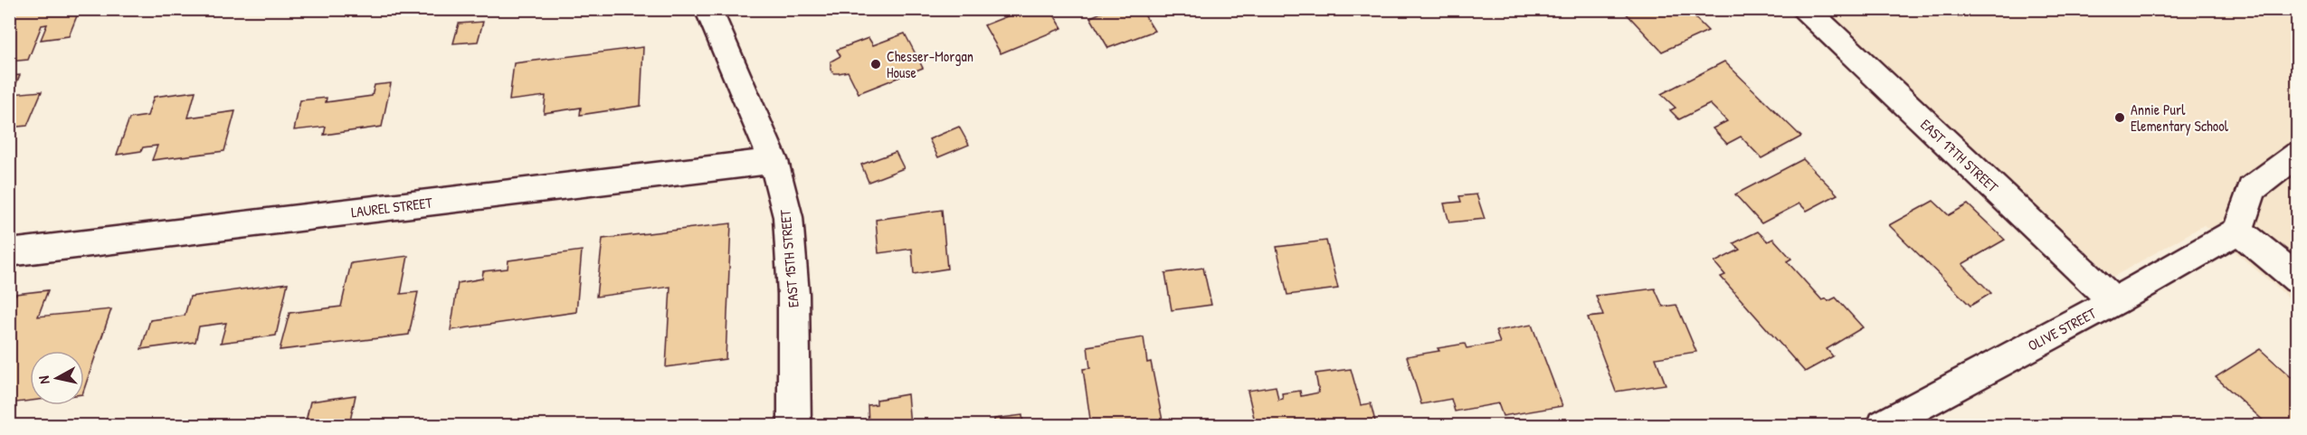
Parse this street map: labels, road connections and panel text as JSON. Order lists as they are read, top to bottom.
{
  "streets": {
    "street": [
      "EAST 17TH STREET",
      "LAUREL STREET",
      "EAST 15TH STREET",
      "OLIVE STREET"
    ]
  },
  "crossings": [
    ["EAST 17TH STREET", "OLIVE STREET"],
    ["LAUREL STREET", "EAST 15TH STREET"]
  ],
  "places": ["Chesser-Morgan House", "Annie Purl Elementary School"],
  "north": "left"
}
